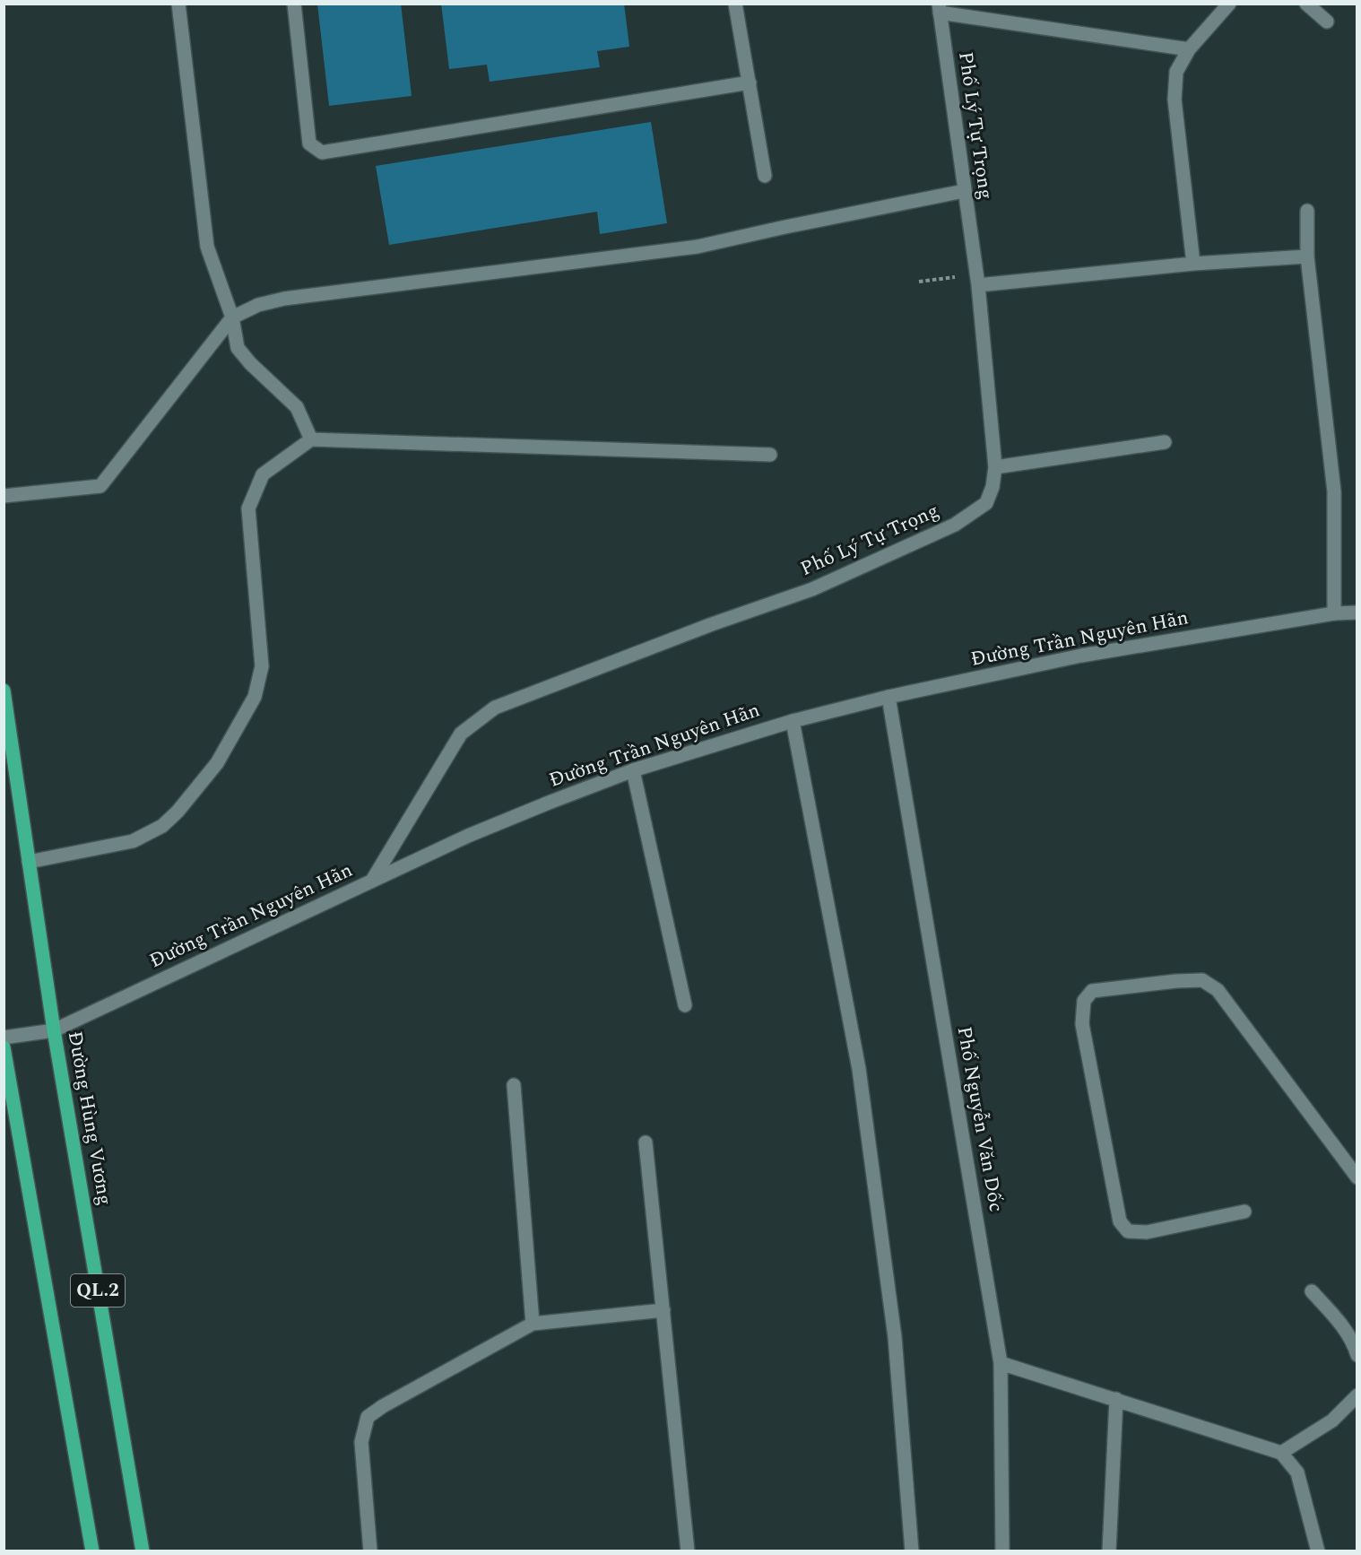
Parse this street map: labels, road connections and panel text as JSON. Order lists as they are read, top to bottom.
{
  "streets": {
    "main road": ["Đường Hùng Vương", "QL.2"],
    "street": ["Phố Lý Tự Trọng", "Đường Trần Nguyên Hãn", "Phố Nguyễn Văn Dốc"]
  },
  "crossings": [
    ["Phố Lý Tự Trọng", "Đường Trần Nguyên Hãn"],
    ["Đường Trần Nguyên Hãn", "Đường Hùng Vương"],
    ["Đường Trần Nguyên Hãn", "Phố Nguyễn Văn Dốc"]
  ]
}
